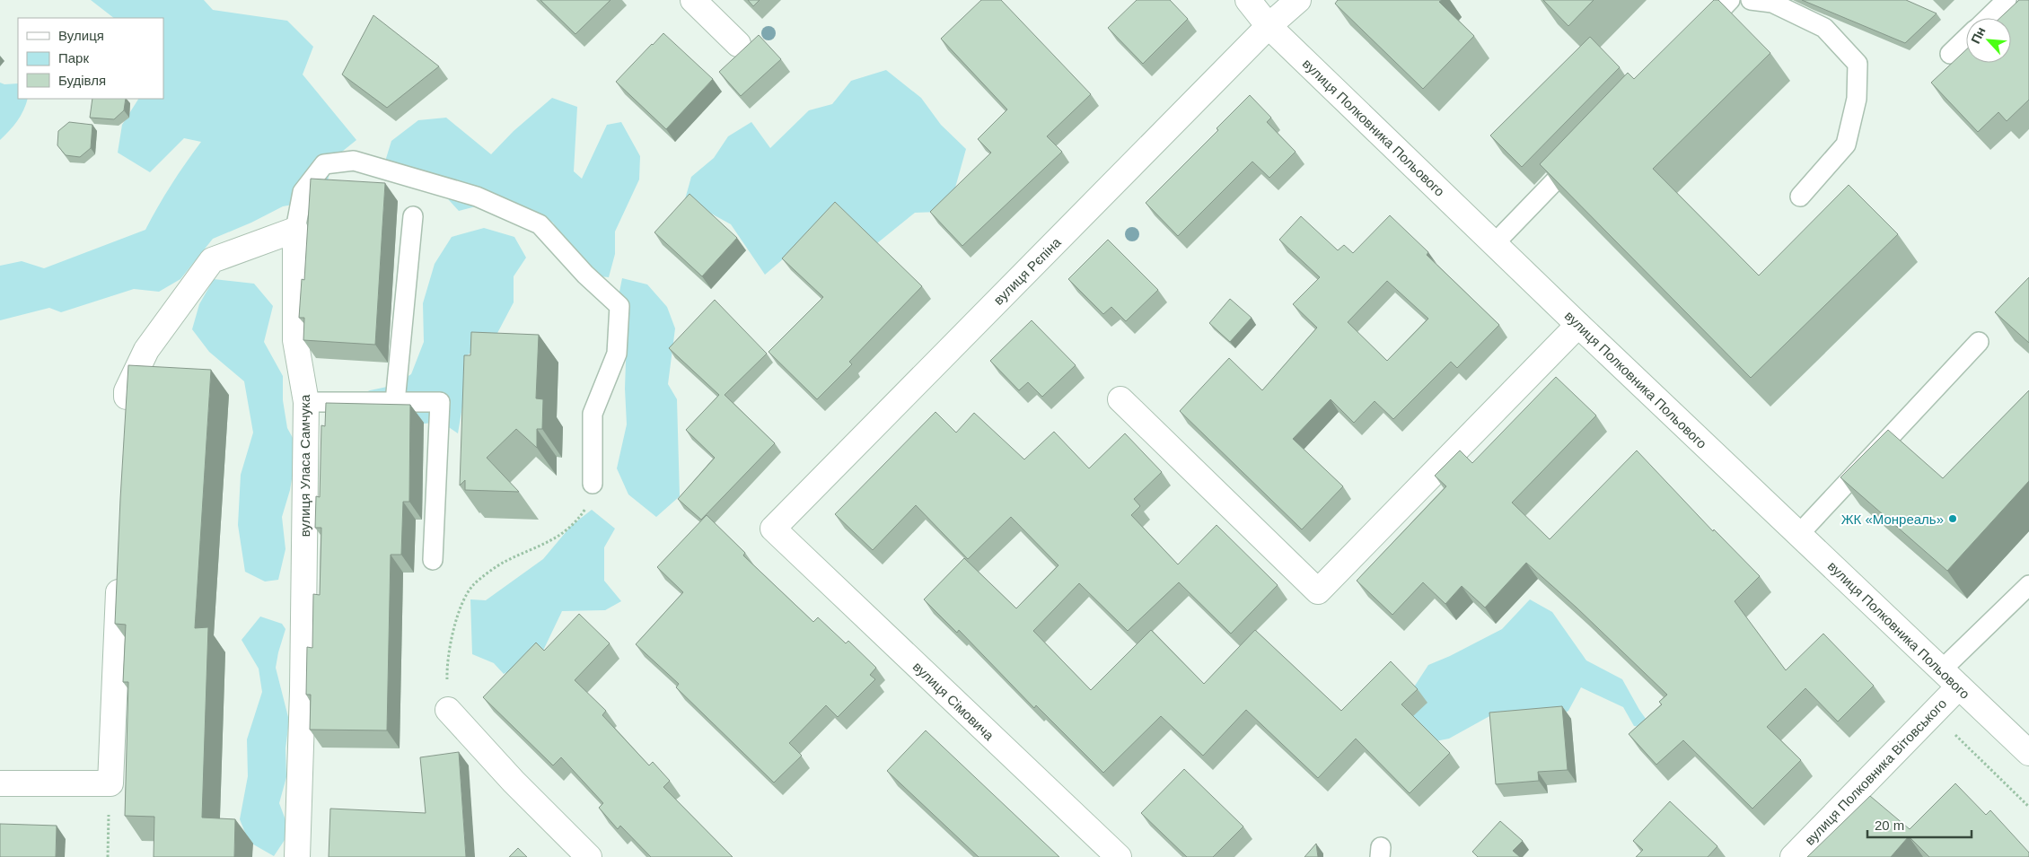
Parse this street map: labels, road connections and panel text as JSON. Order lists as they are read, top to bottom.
{
  "streets": {
    "street": [
      "вулиця Полковника Польового",
      "вулиця Рєпіна",
      "вулиця Уласа Самчука",
      "вулиця Сімовича",
      "вулиця Полковника Вітовського"
    ]
  },
  "crossings": [
    ["вулиця Полковника Польового", "вулиця Рєпіна"],
    ["вулиця Полковника Польового", "вулиця Полковника Вітовського"],
    ["вулиця Рєпіна", "вулиця Сімовича"]
  ],
  "places": ["ЖК «Монреаль»"],
  "legend": ["Вулиця", "Парк", "Будівля"],
  "scale_bar": "20 m",
  "north": "top left"
}
